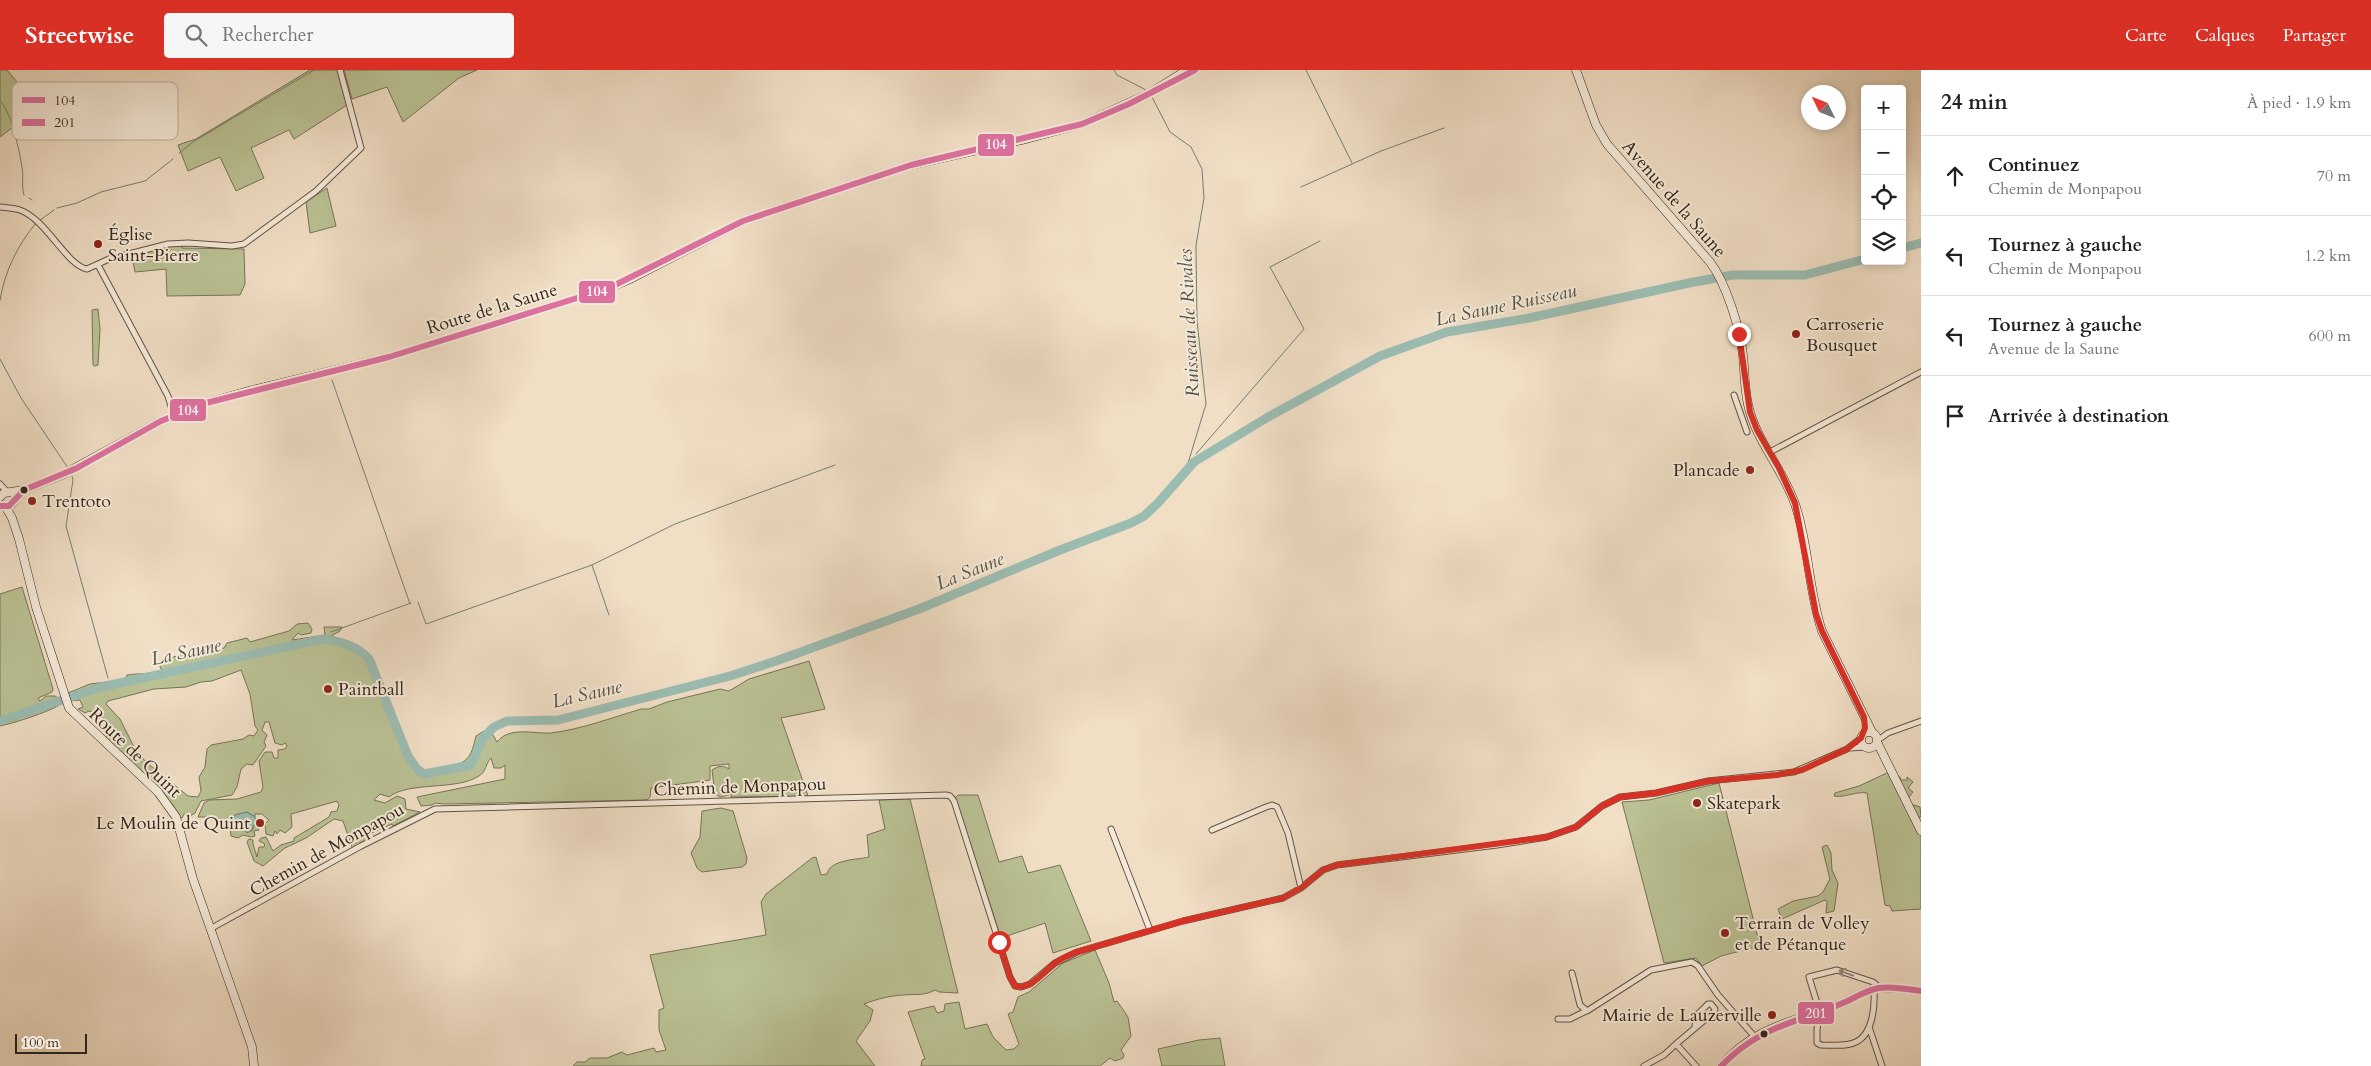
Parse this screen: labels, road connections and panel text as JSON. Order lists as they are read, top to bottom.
{
  "streets": {
    "street": [
      "Avenue de la Saune",
      "Route de la Saune",
      "Route de Quint",
      "Chemin de Monpapou"
    ]
  },
  "crossings": [
    ["Avenue de la Saune", "Chemin de Monpapou"],
    ["Route de la Saune", "Route de Quint"],
    ["Route de Quint", "Chemin de Monpapou"]
  ],
  "water": ["La Saune Ruisseau", "Ruisseau de Rivales", "La Saune"],
  "places": [
    "Église Saint-Pierre",
    "Carroserie Bousquet",
    "Plancade",
    "Trentoto",
    "Paintball",
    "Skatepark",
    "Le Moulin de Quint",
    "Terrain de Volley et de Pétanque",
    "Mairie de Lauzerville"
  ],
  "lines": ["transit line 104", "transit line 201"],
  "legend": ["104", "201"],
  "scale_bar": "100 m",
  "north": "top left",
  "page": {
    "header": "Streetwise",
    "search": "Rechercher",
    "nav": ["Carte", "Calques", "Partager"],
    "heading": ["24 min", "À pied · 1.9 km"],
    "map_buttons": ["+", "−"],
    "list": [
      ["Continuez", "Chemin de Monpapou", "70 m"],
      ["Tournez à gauche", "Chemin de Monpapou", "1.2 km"],
      ["Tournez à gauche", "Avenue de la Saune", "600 m"],
      "Arrivée à destination"
    ],
    "scale": "100 m"
  }
}
